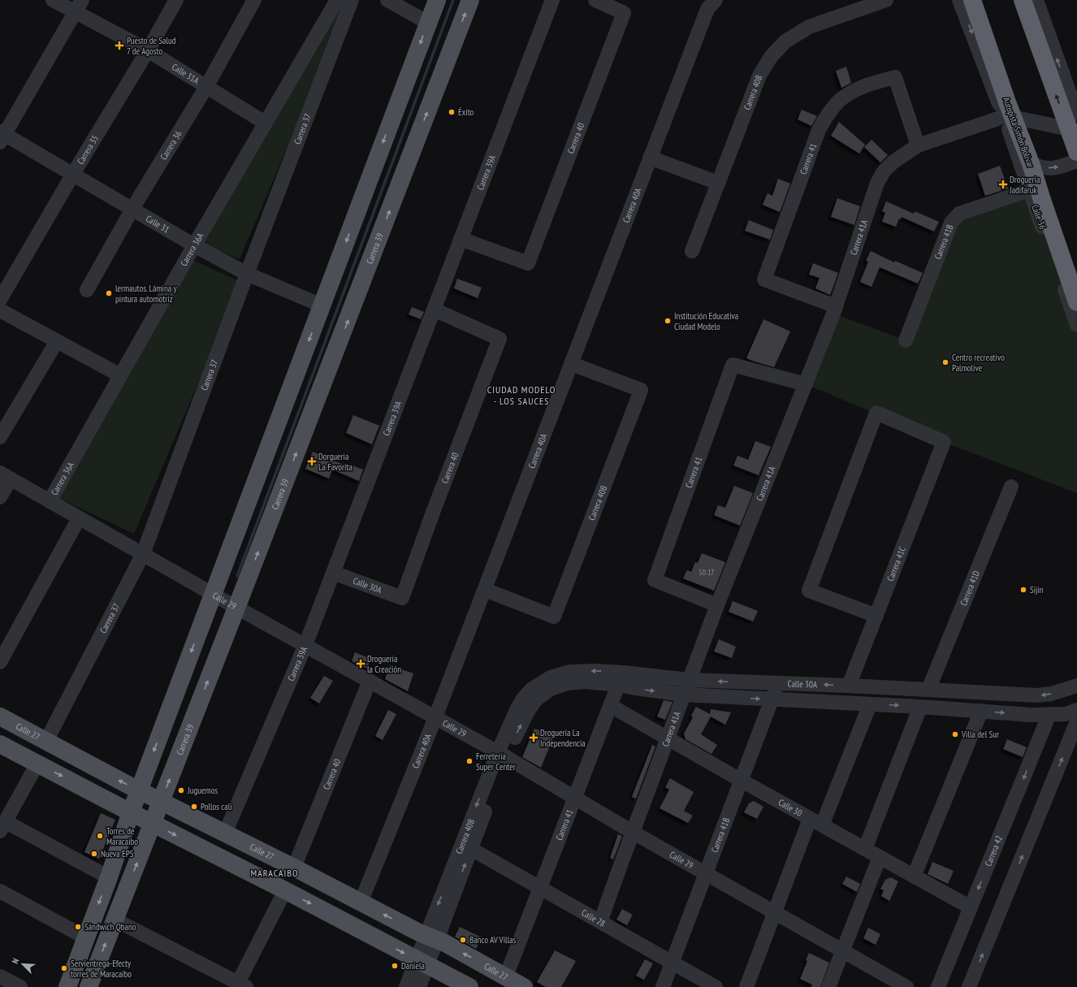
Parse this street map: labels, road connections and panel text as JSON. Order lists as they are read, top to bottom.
{
  "streets": {
    "highway": ["Autopista Simón Bolívar"],
    "main road": ["Carrera 39", "Calle 27"],
    "street": [
      "Calle 31A",
      "Carrera 40B",
      "Carrera 37",
      "Carrera 40",
      "Carrera 36",
      "Carrera 35",
      "Carrera 41",
      "Carrera 39A",
      "Carrera 40A",
      "Calle 36",
      "Calle 31",
      "Carrera 41A",
      "Carrera 41B",
      "Carrera 36A",
      "Carrera 41C",
      "Calle 30A",
      "Carrera 41D",
      "Calle 29",
      "Calle 30",
      "Carrera 42",
      "Calle 28"
    ]
  },
  "crossings": [
    ["Calle 31A", "Carrera 36"],
    ["Calle 31A", "Carrera 35"],
    ["Calle 31A", "Carrera 36A"],
    ["Carrera 40B", "Carrera 40A"],
    ["Carrera 40B", "Calle 30A"],
    ["Carrera 40B", "Calle 29"],
    ["Carrera 40B", "Calle 27"],
    ["Carrera 40B", "Calle 28"],
    ["Carrera 37", "Calle 31"],
    ["Carrera 37", "Calle 29"],
    ["Carrera 37", "Calle 27"],
    ["Autopista Simón Bolívar", "Calle 36"],
    ["Autopista Simón Bolívar", "Carrera 41A"],
    ["Carrera 40", "Carrera 39A"],
    ["Carrera 40", "Calle 30A"],
    ["Carrera 40", "Calle 29"],
    ["Carrera 40", "Calle 27"],
    ["Carrera 36", "Calle 31"],
    ["Carrera 35", "Calle 31"],
    ["Carrera 41", "Carrera 41A"],
    ["Carrera 41", "Calle 30A"],
    ["Carrera 41", "Calle 29"],
    ["Carrera 41", "Calle 27"],
    ["Carrera 41", "Calle 30"],
    ["Carrera 41", "Calle 28"],
    ["Carrera 39A", "Calle 30A"],
    ["Carrera 39A", "Calle 29"],
    ["Carrera 39A", "Calle 27"],
    ["Carrera 40A", "Calle 29"],
    ["Carrera 40A", "Calle 27"],
    ["Calle 36", "Carrera 41A"],
    ["Calle 36", "Carrera 41B"],
    ["Calle 31", "Carrera 36A"],
    ["Carrera 41A", "Calle 30A"],
    ["Carrera 41A", "Calle 29"],
    ["Carrera 41A", "Calle 30"],
    ["Carrera 41A", "Calle 28"],
    ["Carrera 41B", "Calle 30A"],
    ["Carrera 41B", "Calle 29"],
    ["Carrera 41B", "Calle 30"],
    ["Carrera 41B", "Calle 28"],
    ["Carrera 39", "Calle 29"],
    ["Carrera 39", "Calle 27"],
    ["Carrera 36A", "Calle 29"],
    ["Carrera 41C", "Calle 30A"],
    ["Calle 30A", "Carrera 41D"],
    ["Calle 30A", "Carrera 42"],
    ["Calle 30", "Carrera 42"]
  ],
  "districts": ["CIUDAD MODELO - LOS SAUCES", "MARACAIBO"],
  "places": {
    "health": [
      "Puesto de Salud 7 de Agosto",
      "Drogueria Jadifaruk",
      "Dorgueria La Favorita",
      "Droguería la Creación",
      "Droguería La Independencia"
    ],
    "other": [
      "Éxito",
      "lermautos. Lámina y pintura automotriz",
      "Institución Educativa Ciudad Modelo",
      "Centro recreativo Palmolive",
      "Sijin",
      "Villa del Sur",
      "Ferretería Super Center",
      "Juguemos",
      "Pollos cali",
      "Torres de Maracaibo",
      "Nueva EPS",
      "Sándwich Qbano",
      "Banco AV Villas",
      "Daniela",
      "Servientrega-Efecty torres de Maracaibo"
    ]
  },
  "house_numbers": ["50-17"],
  "north": "top left"
}
